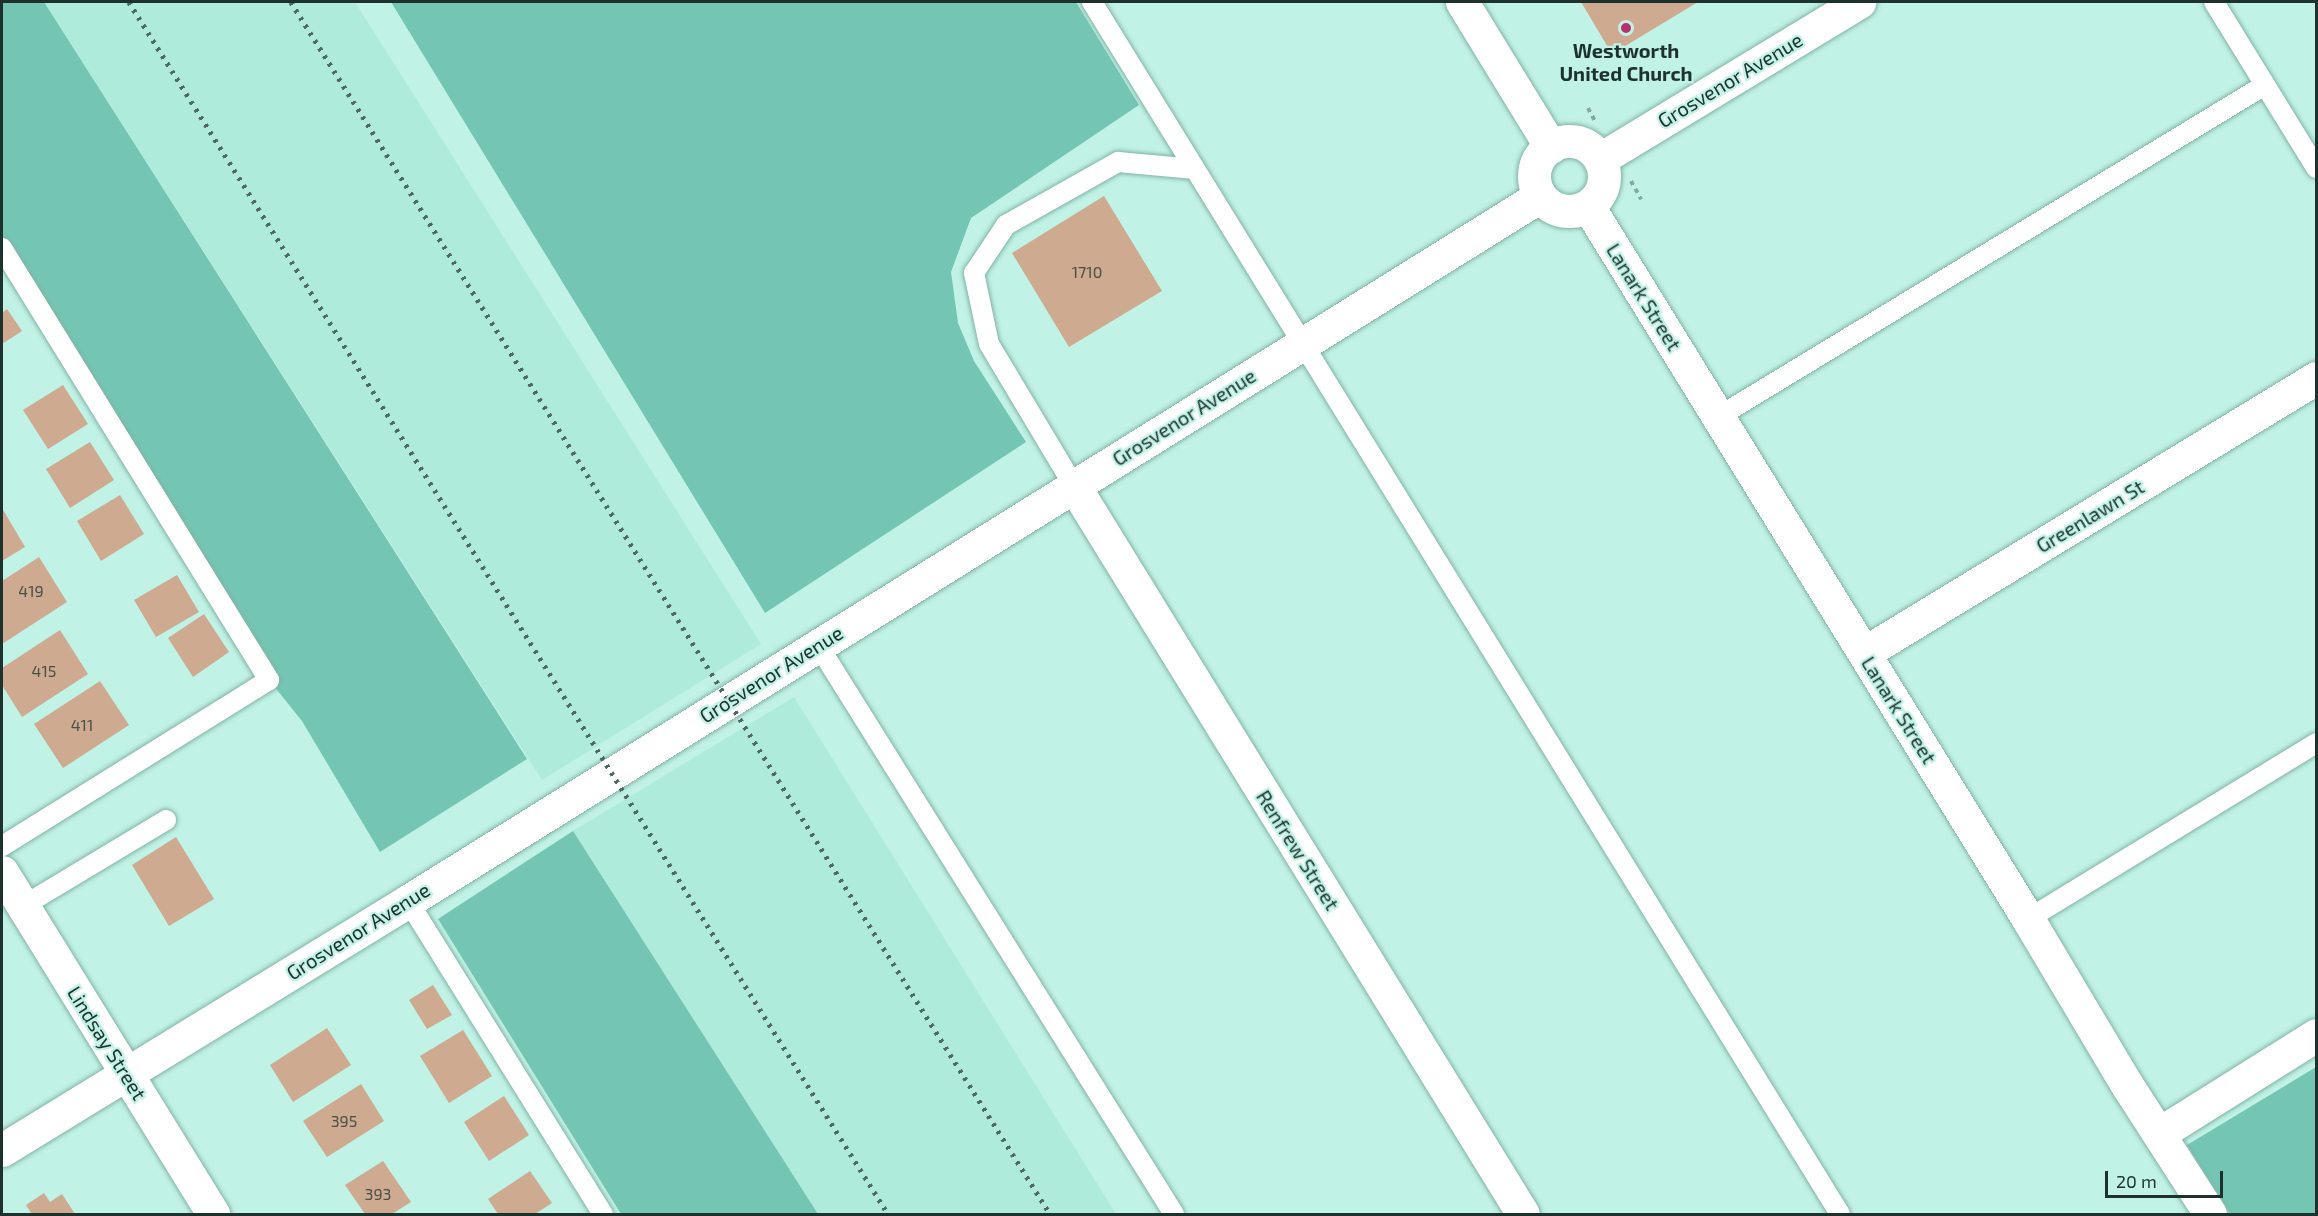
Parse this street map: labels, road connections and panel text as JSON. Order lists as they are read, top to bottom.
{
  "streets": {
    "street": [
      "Grosvenor Avenue",
      "Lanark Street",
      "Greenlawn St",
      "Renfrew Street",
      "Lindsay Street"
    ]
  },
  "crossings": [
    ["Grosvenor Avenue", "Lanark Street"],
    ["Grosvenor Avenue", "Renfrew Street"],
    ["Grosvenor Avenue", "Lindsay Street"],
    ["Lanark Street", "Greenlawn St"]
  ],
  "places": ["Westworth United Church"],
  "house_numbers": [
    "1710",
    "419",
    "415",
    "411",
    "395",
    "393"
  ],
  "scale_bar": "20 m"
}
